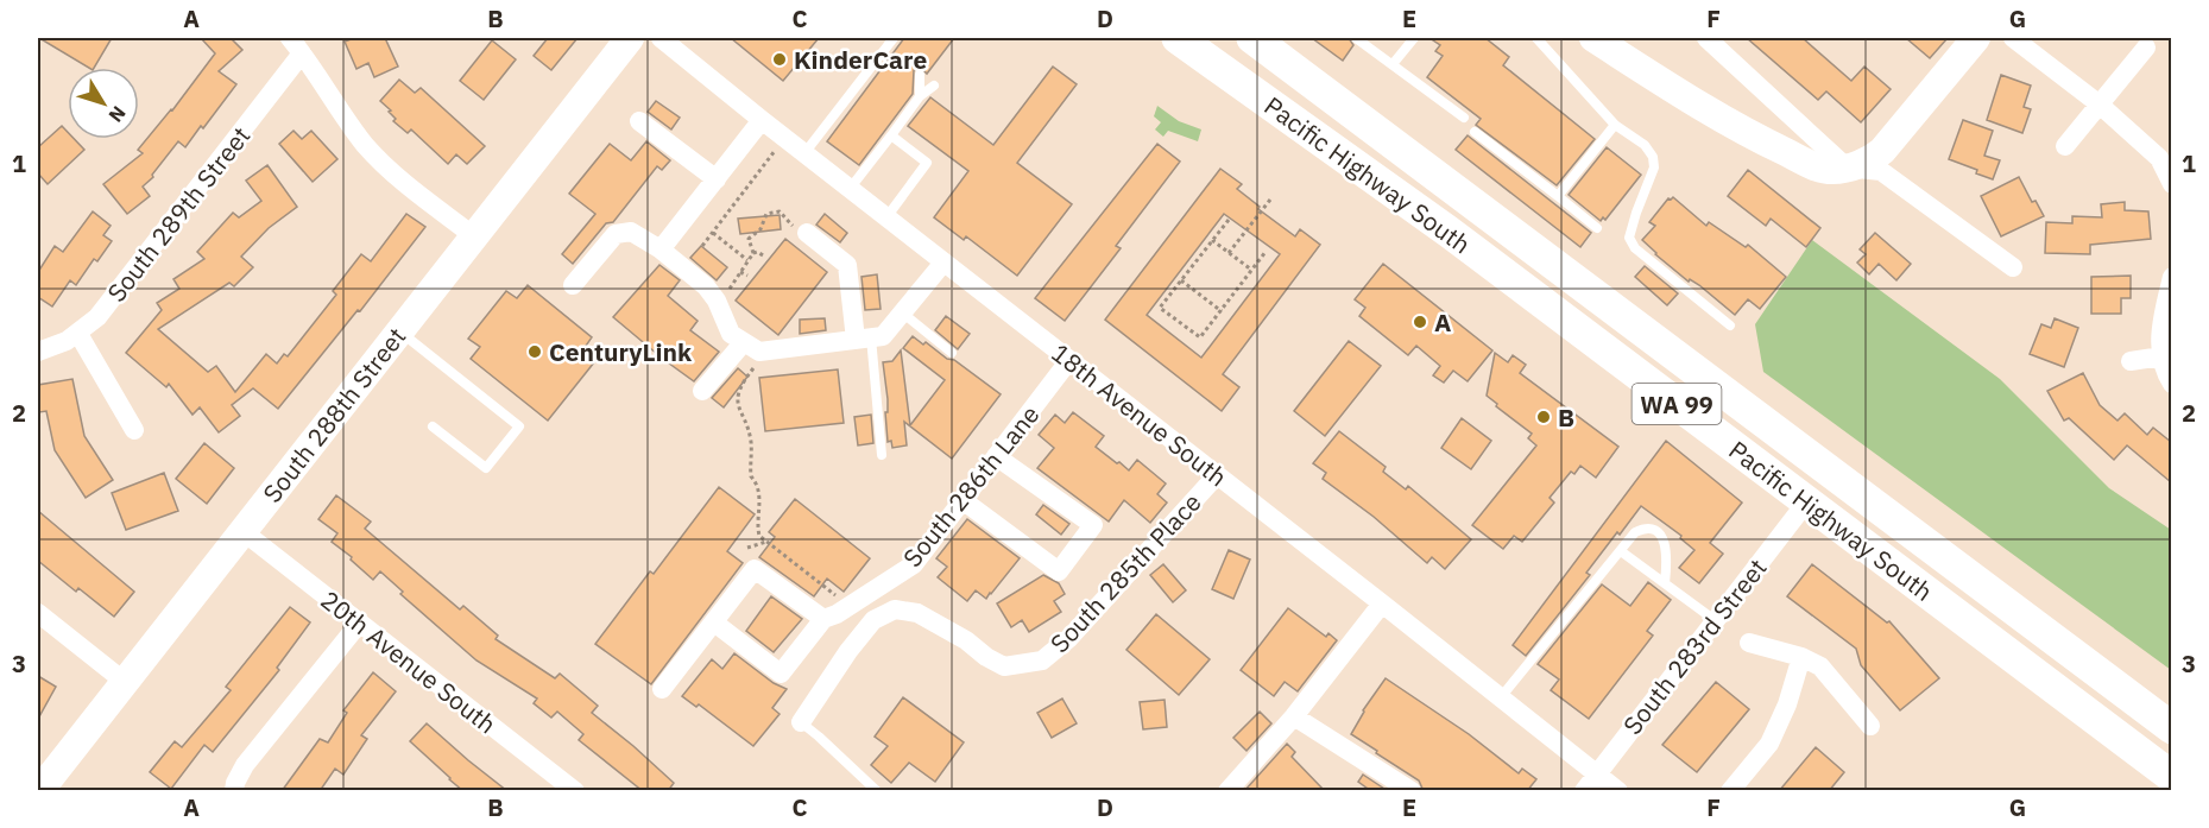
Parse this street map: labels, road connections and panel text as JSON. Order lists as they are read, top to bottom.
{
  "streets": {
    "main road": ["Pacific Highway South", "WA 99", "South 288th Street"],
    "street": [
      "South 289th Street",
      "18th Avenue South",
      "South 286th Lane",
      "South 285th Place",
      "South 283rd Street",
      "20th Avenue South"
    ]
  },
  "crossings": [
    ["Pacific Highway South", "South 283rd Street"],
    ["South 288th Street", "20th Avenue South"],
    ["18th Avenue South", "South 286th Lane"],
    ["18th Avenue South", "South 285th Place"],
    ["18th Avenue South", "South 283rd Street"]
  ],
  "places": [
    "KinderCare",
    "A",
    "CenturyLink",
    "B"
  ],
  "north": "bottom right",
  "grid": {
    "columns": [
      "A",
      "B",
      "C",
      "D",
      "E",
      "F",
      "G"
    ],
    "rows": ["1", "2", "3"]
  }
}
